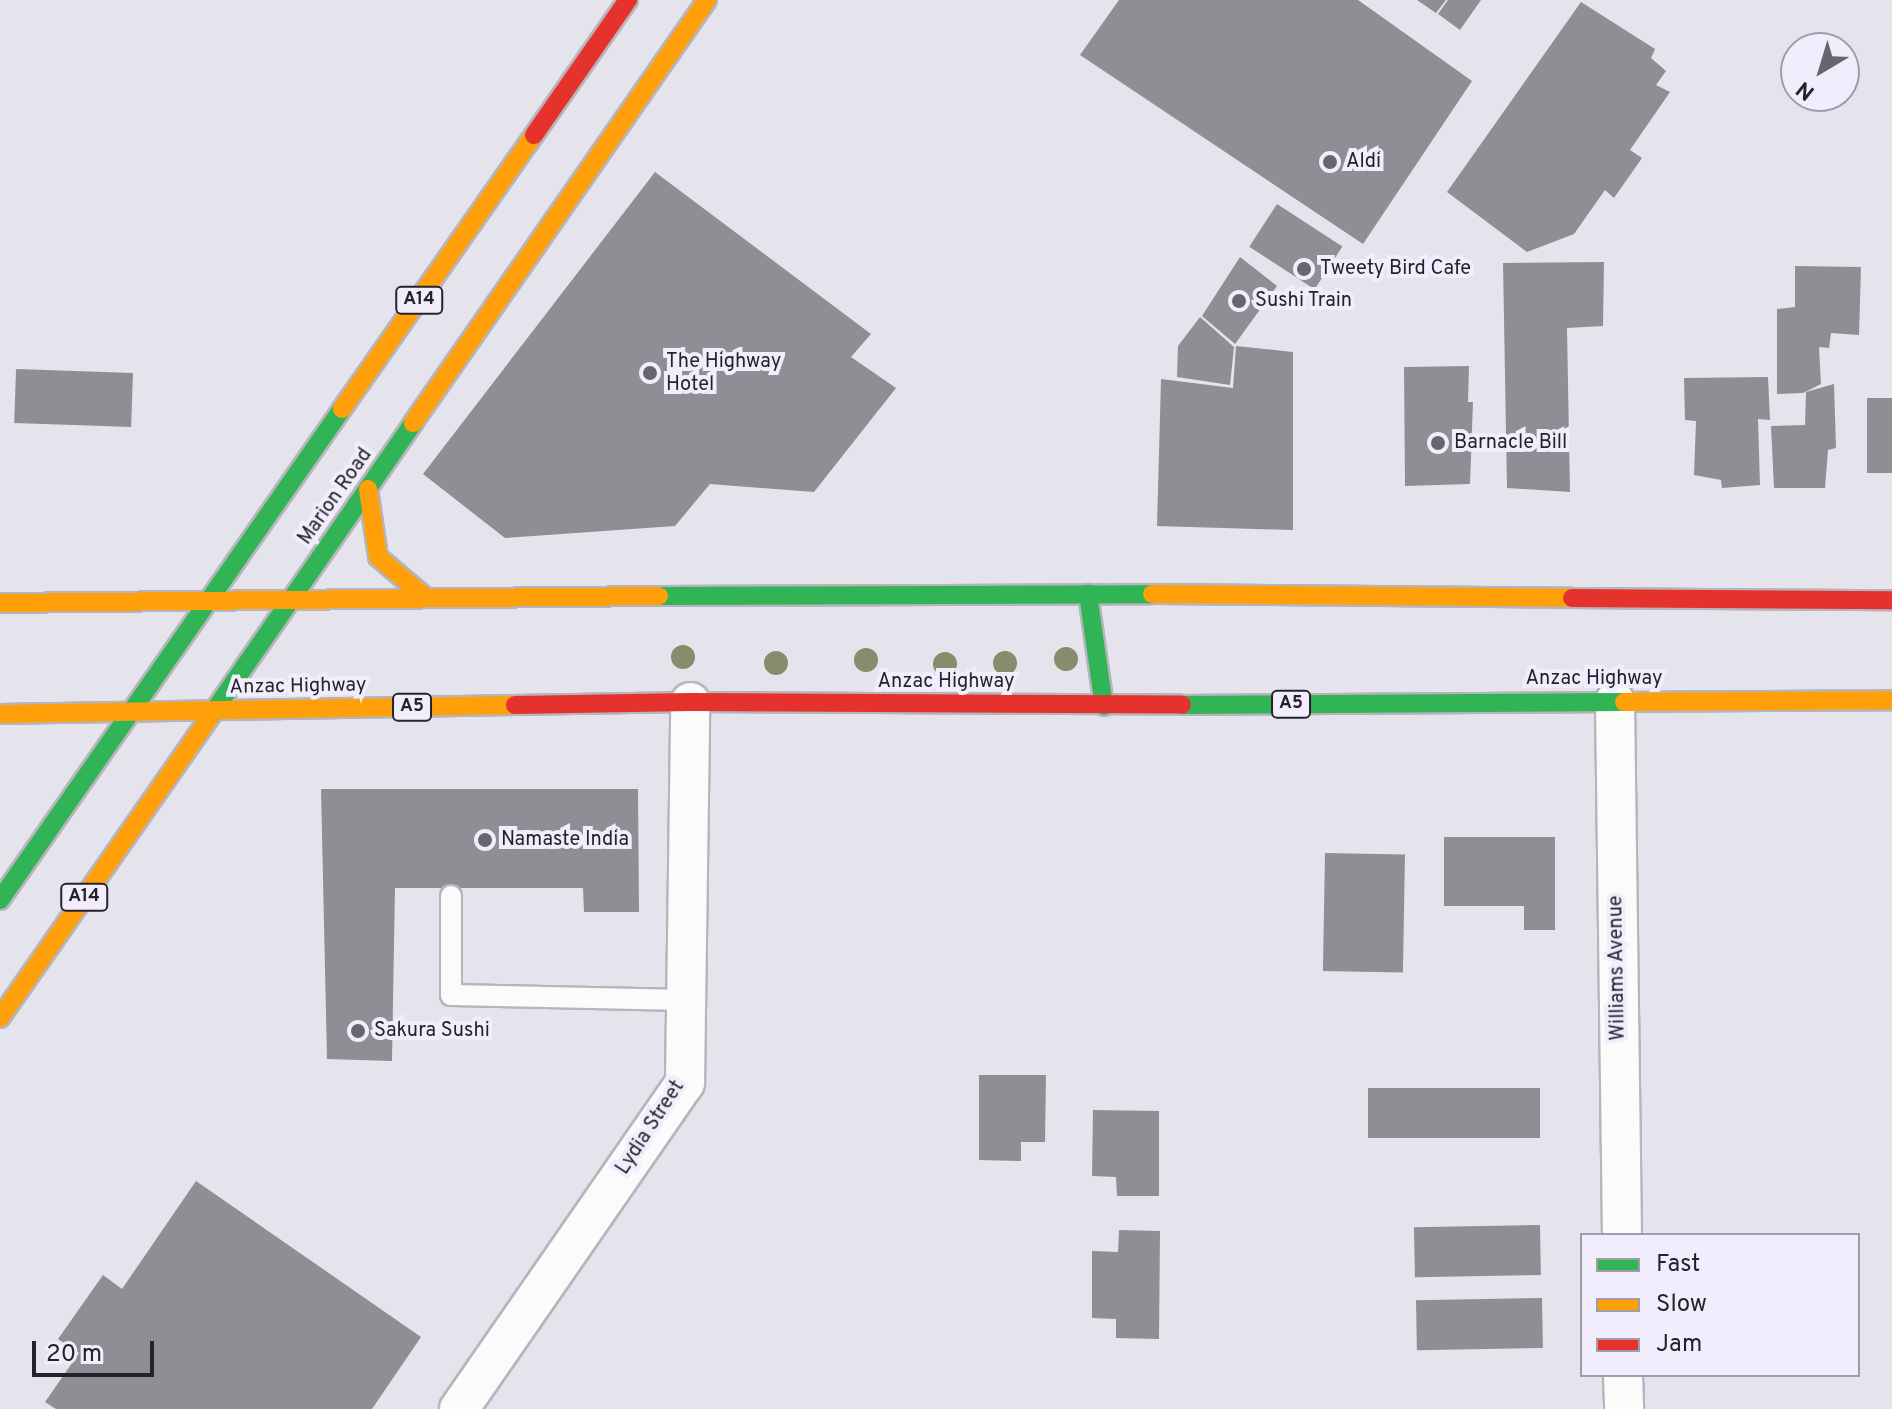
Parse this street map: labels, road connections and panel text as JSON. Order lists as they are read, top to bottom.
{
  "streets": {
    "main road": [
      "A14",
      "Marion Road",
      "Anzac Highway",
      "A5"
    ],
    "street": ["Williams Avenue", "Lydia Street"]
  },
  "crossings": [
    ["A14", "Anzac Highway"],
    ["Marion Road", "Anzac Highway"],
    ["Anzac Highway", "Williams Avenue"],
    ["Anzac Highway", "Lydia Street"]
  ],
  "places": [
    "Aldi",
    "Tweety Bird Cafe",
    "Sushi Train",
    "The Highway Hotel",
    "Barnacle Bill",
    "Namaste India",
    "Sakura Sushi"
  ],
  "legend": ["Fast", "Slow", "Jam"],
  "scale_bar": "20 m",
  "north": "bottom left"
}
